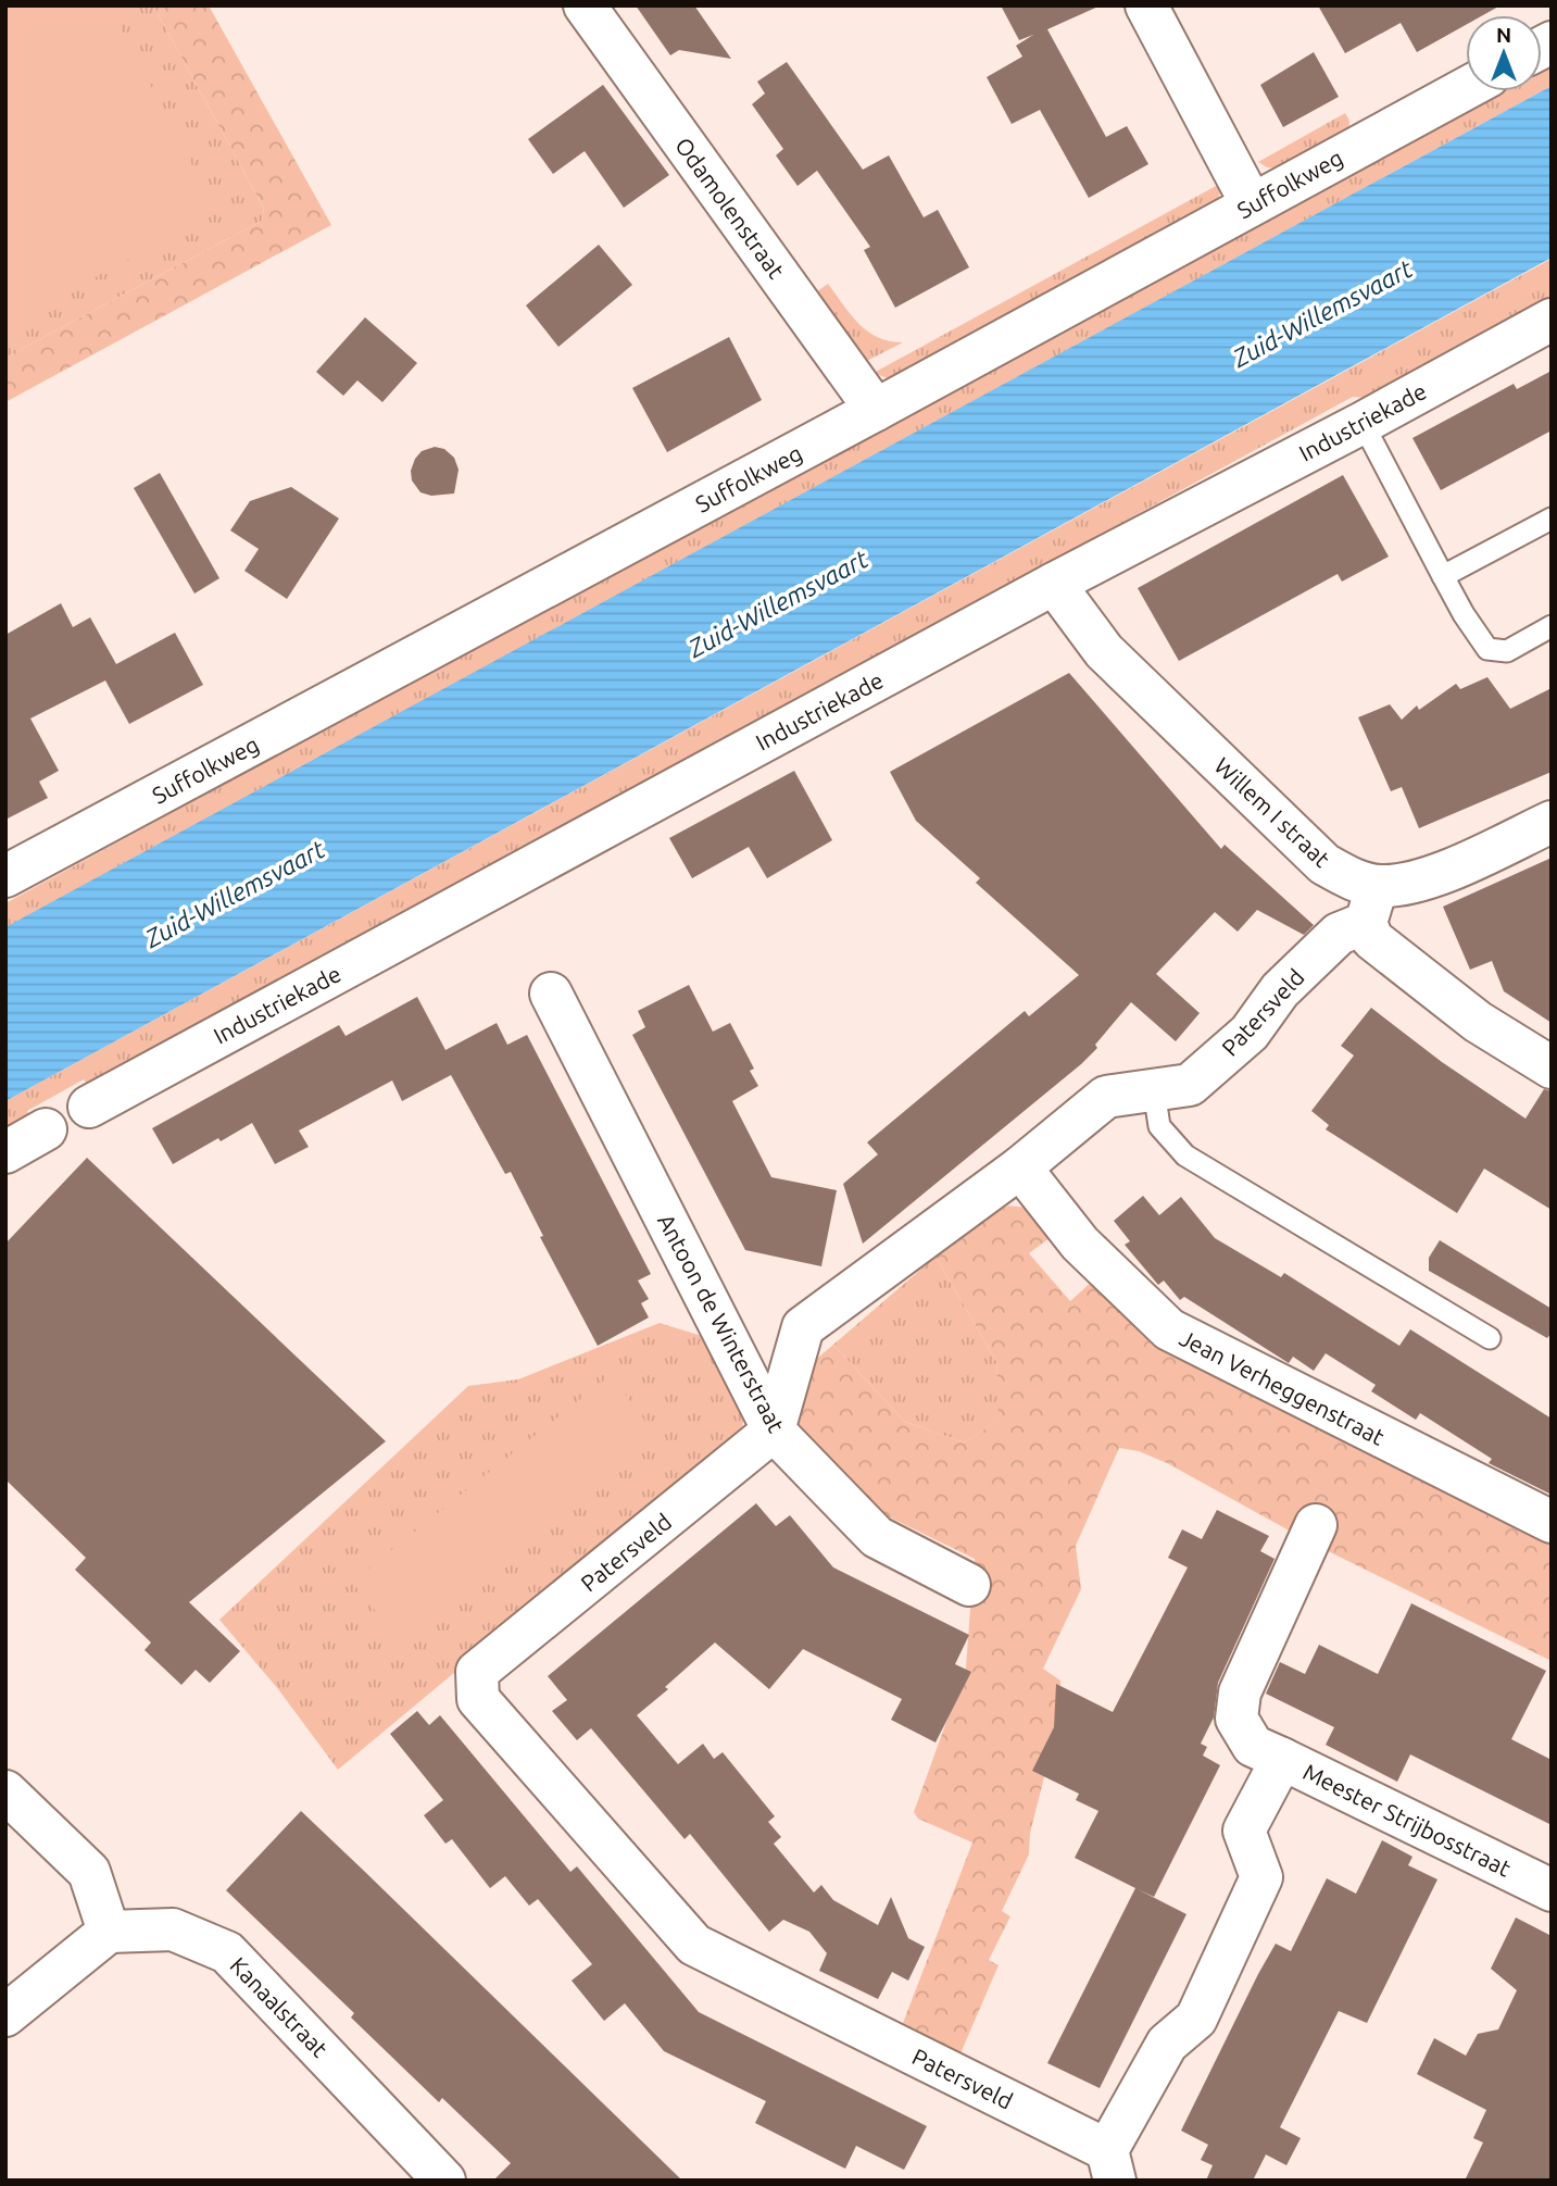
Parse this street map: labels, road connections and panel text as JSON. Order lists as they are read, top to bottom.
{
  "streets": {
    "street": [
      "Suffolkweg",
      "Odamolenstraat",
      "Industriekade",
      "Willem I straat",
      "Patersveld",
      "Antoon de Winterstraat",
      "Jean Verheggenstraat",
      "Meester Strijbosstraat",
      "Kanaalstraat"
    ]
  },
  "crossings": [
    ["Suffolkweg", "Odamolenstraat"],
    ["Industriekade", "Willem I straat"],
    ["Willem I straat", "Patersveld"],
    ["Patersveld", "Antoon de Winterstraat"],
    ["Patersveld", "Jean Verheggenstraat"],
    ["Patersveld", "Meester Strijbosstraat"]
  ],
  "water": ["Zuid-Willemsvaart"],
  "north": "top"
}
